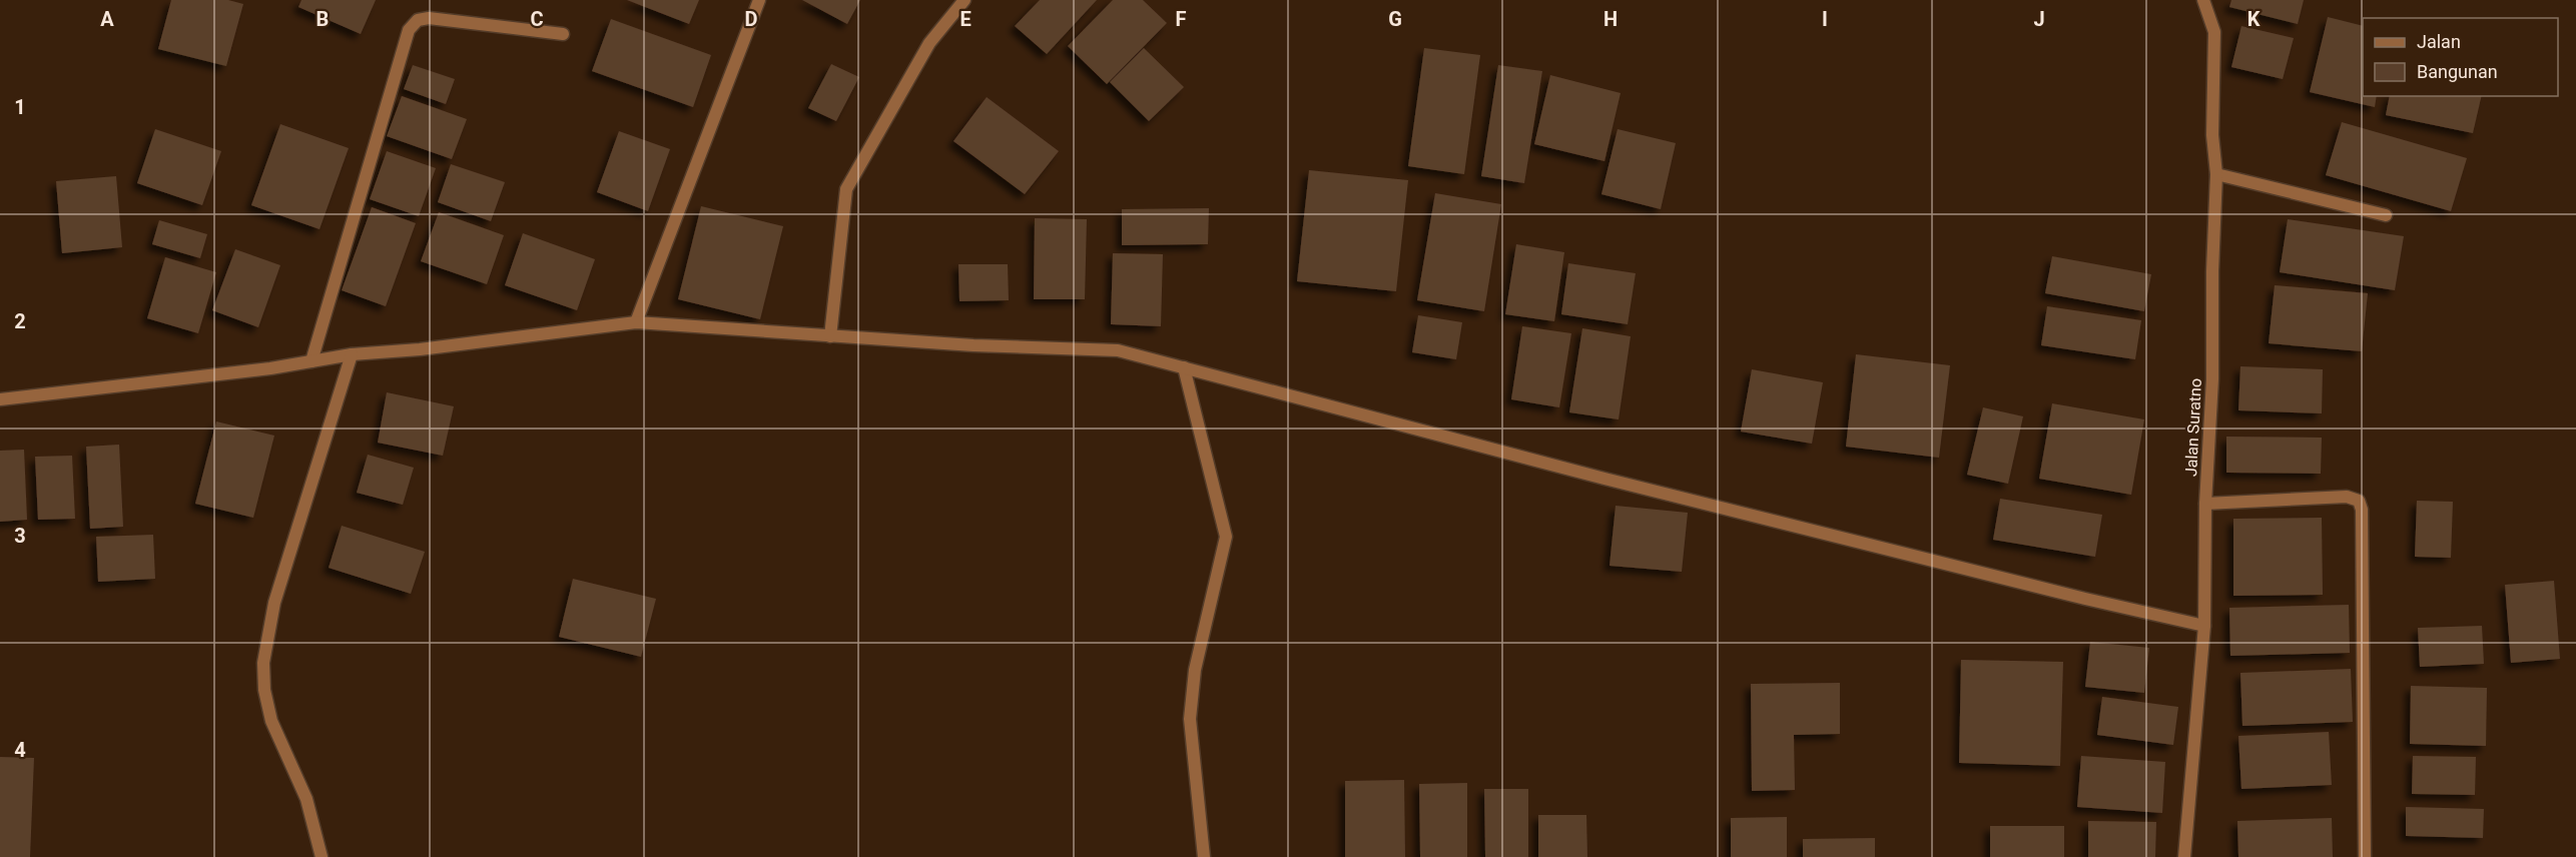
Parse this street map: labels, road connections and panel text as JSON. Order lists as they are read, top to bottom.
{
  "streets": {
    "street": ["Jalan Suratno"]
  },
  "legend": ["Jalan", "Bangunan"],
  "grid": {
    "columns": [
      "A",
      "B",
      "C",
      "D",
      "E",
      "F",
      "G",
      "H",
      "I",
      "J",
      "K"
    ],
    "rows": [
      "1",
      "2",
      "3",
      "4"
    ]
  }
}
